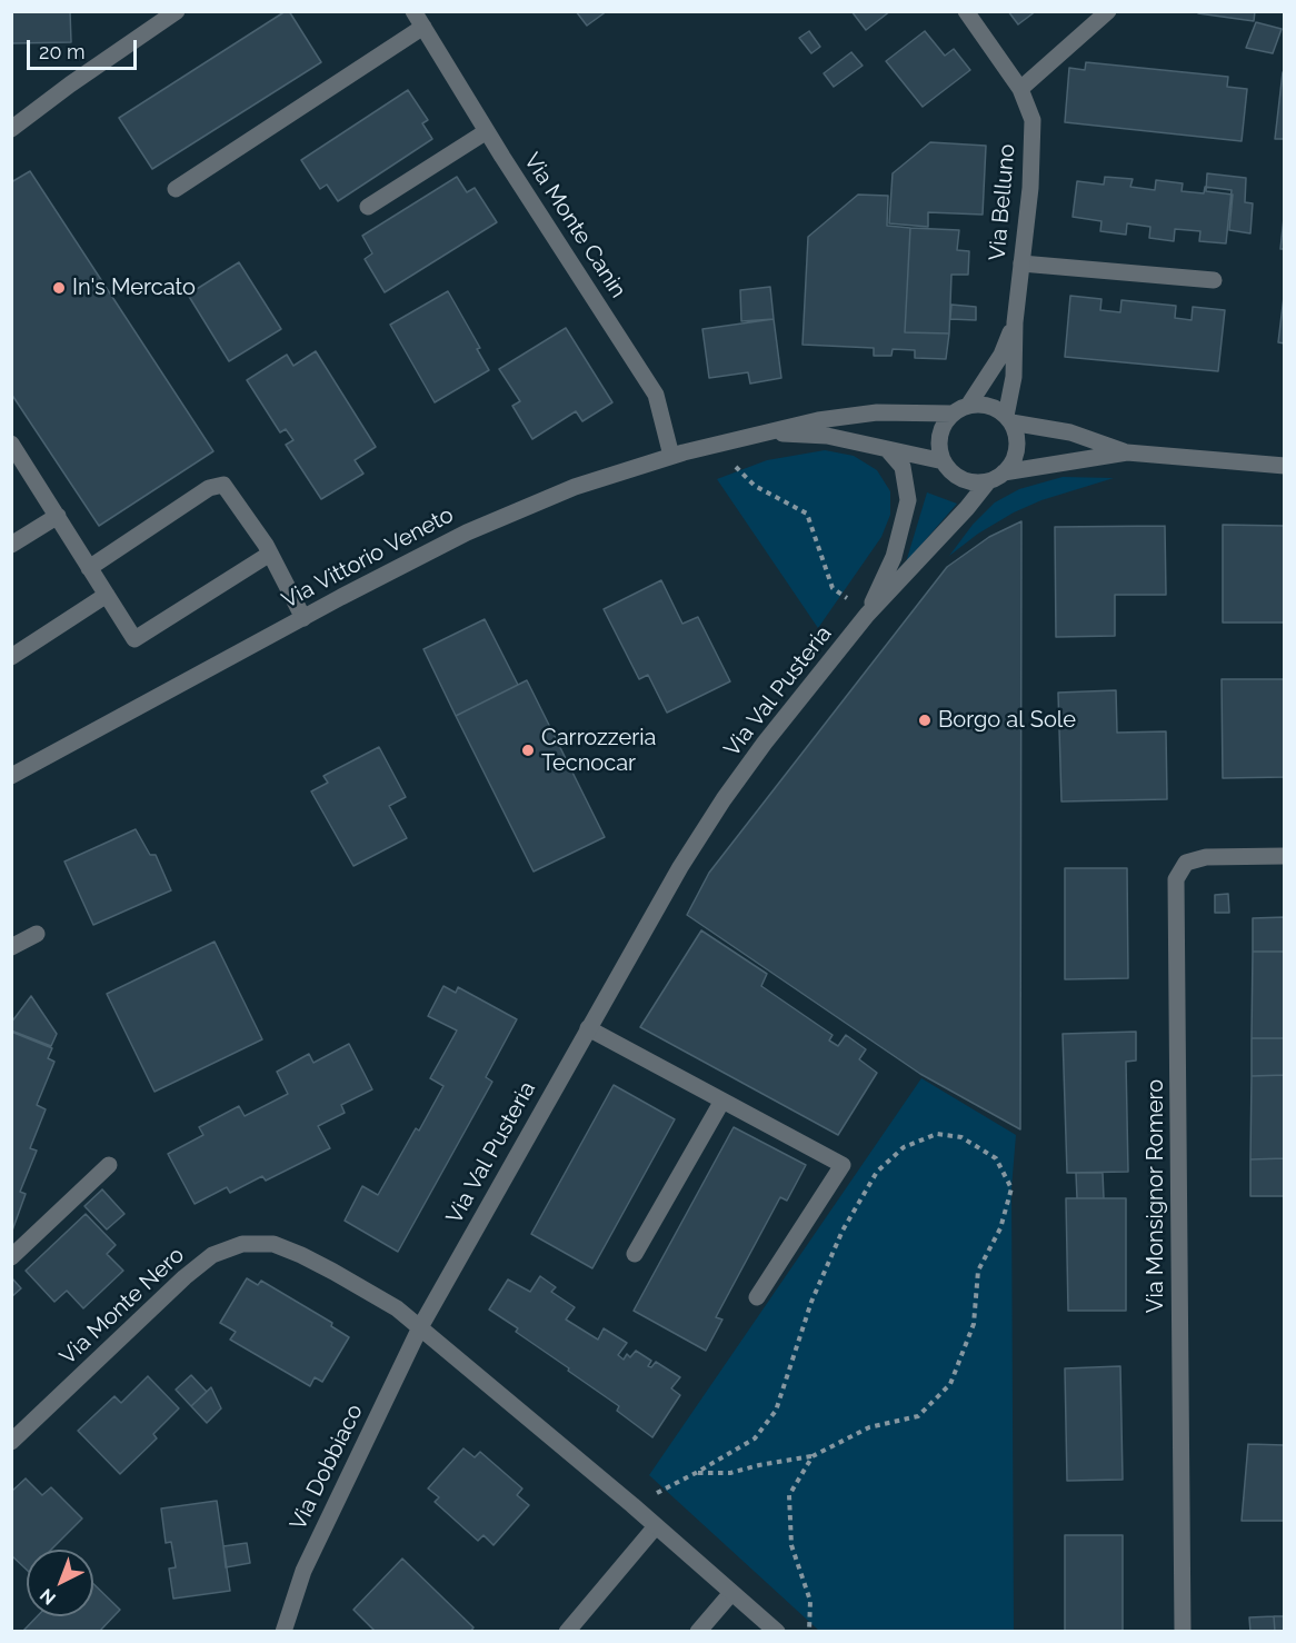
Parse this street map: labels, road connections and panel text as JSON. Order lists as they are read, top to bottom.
{
  "streets": {
    "street": [
      "Via Belluno",
      "Via Monte Canin",
      "Via Vittorio Veneto",
      "Via Val Pusteria",
      "Via Monsignor Romero",
      "Via Monte Nero",
      "Via Dobbiaco"
    ]
  },
  "crossings": [
    ["Via Belluno", "Via Vittorio Veneto"],
    ["Via Belluno", "Via Val Pusteria"],
    ["Via Monte Canin", "Via Vittorio Veneto"],
    ["Via Vittorio Veneto", "Via Val Pusteria"],
    ["Via Val Pusteria", "Via Monte Nero"],
    ["Via Val Pusteria", "Via Dobbiaco"],
    ["Via Monte Nero", "Via Dobbiaco"]
  ],
  "places": ["In's Mercato", "Borgo al Sole", "Carrozzeria Tecnocar"],
  "scale_bar": "20 m",
  "north": "bottom left"
}
